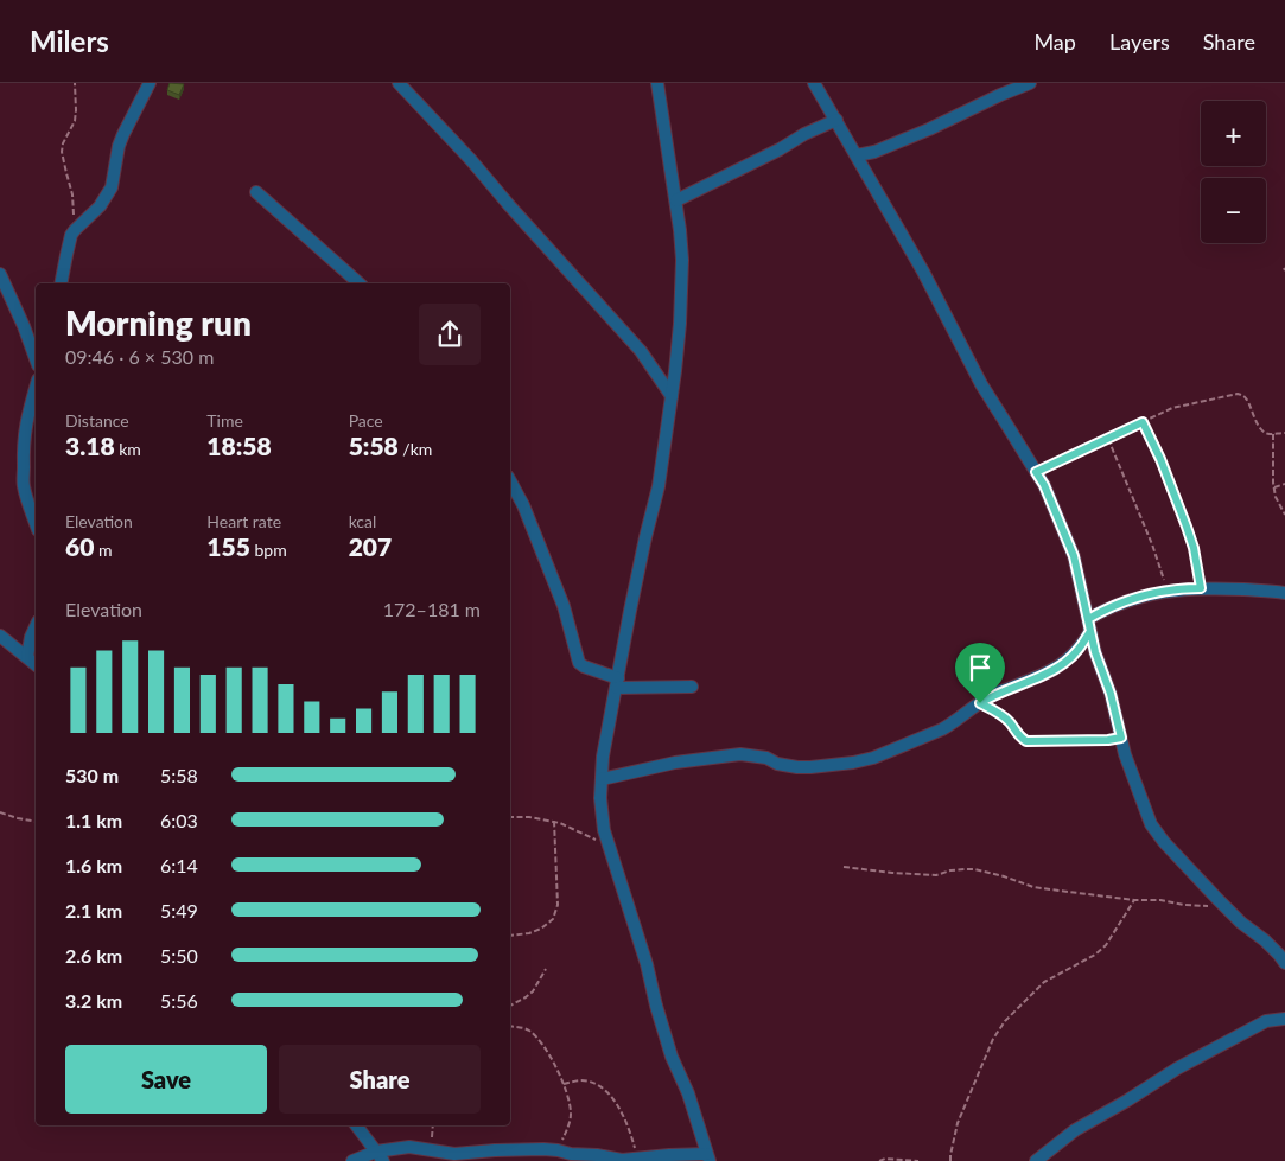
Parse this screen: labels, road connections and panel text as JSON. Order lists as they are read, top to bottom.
{
  "page": {
    "header": "Milers",
    "nav": ["Map", "Layers", "Share"],
    "map_buttons": ["+", "−"],
    "heading": ["Morning run", "09:46 · 6 × 530 m"],
    "stats": [
      ["Distance", "3.18 km"],
      ["Time", "18:58"],
      ["Pace", "5:58 /km"],
      ["Elevation", "60 m"],
      ["Heart rate", "155 bpm"],
      ["kcal", "207"]
    ],
    "chart": ["Elevation", "172–181 m"],
    "list": [
      {
        "name": "530 m",
        "note": "5:58"
      },
      {
        "name": "1.1 km",
        "note": "6:03"
      },
      {
        "name": "1.6 km",
        "note": "6:14"
      },
      {
        "name": "2.1 km",
        "note": "5:49"
      },
      {
        "name": "2.6 km",
        "note": "5:50"
      },
      {
        "name": "3.2 km",
        "note": "5:56"
      }
    ],
    "buttons": ["Save", "Share"]
  }
}
